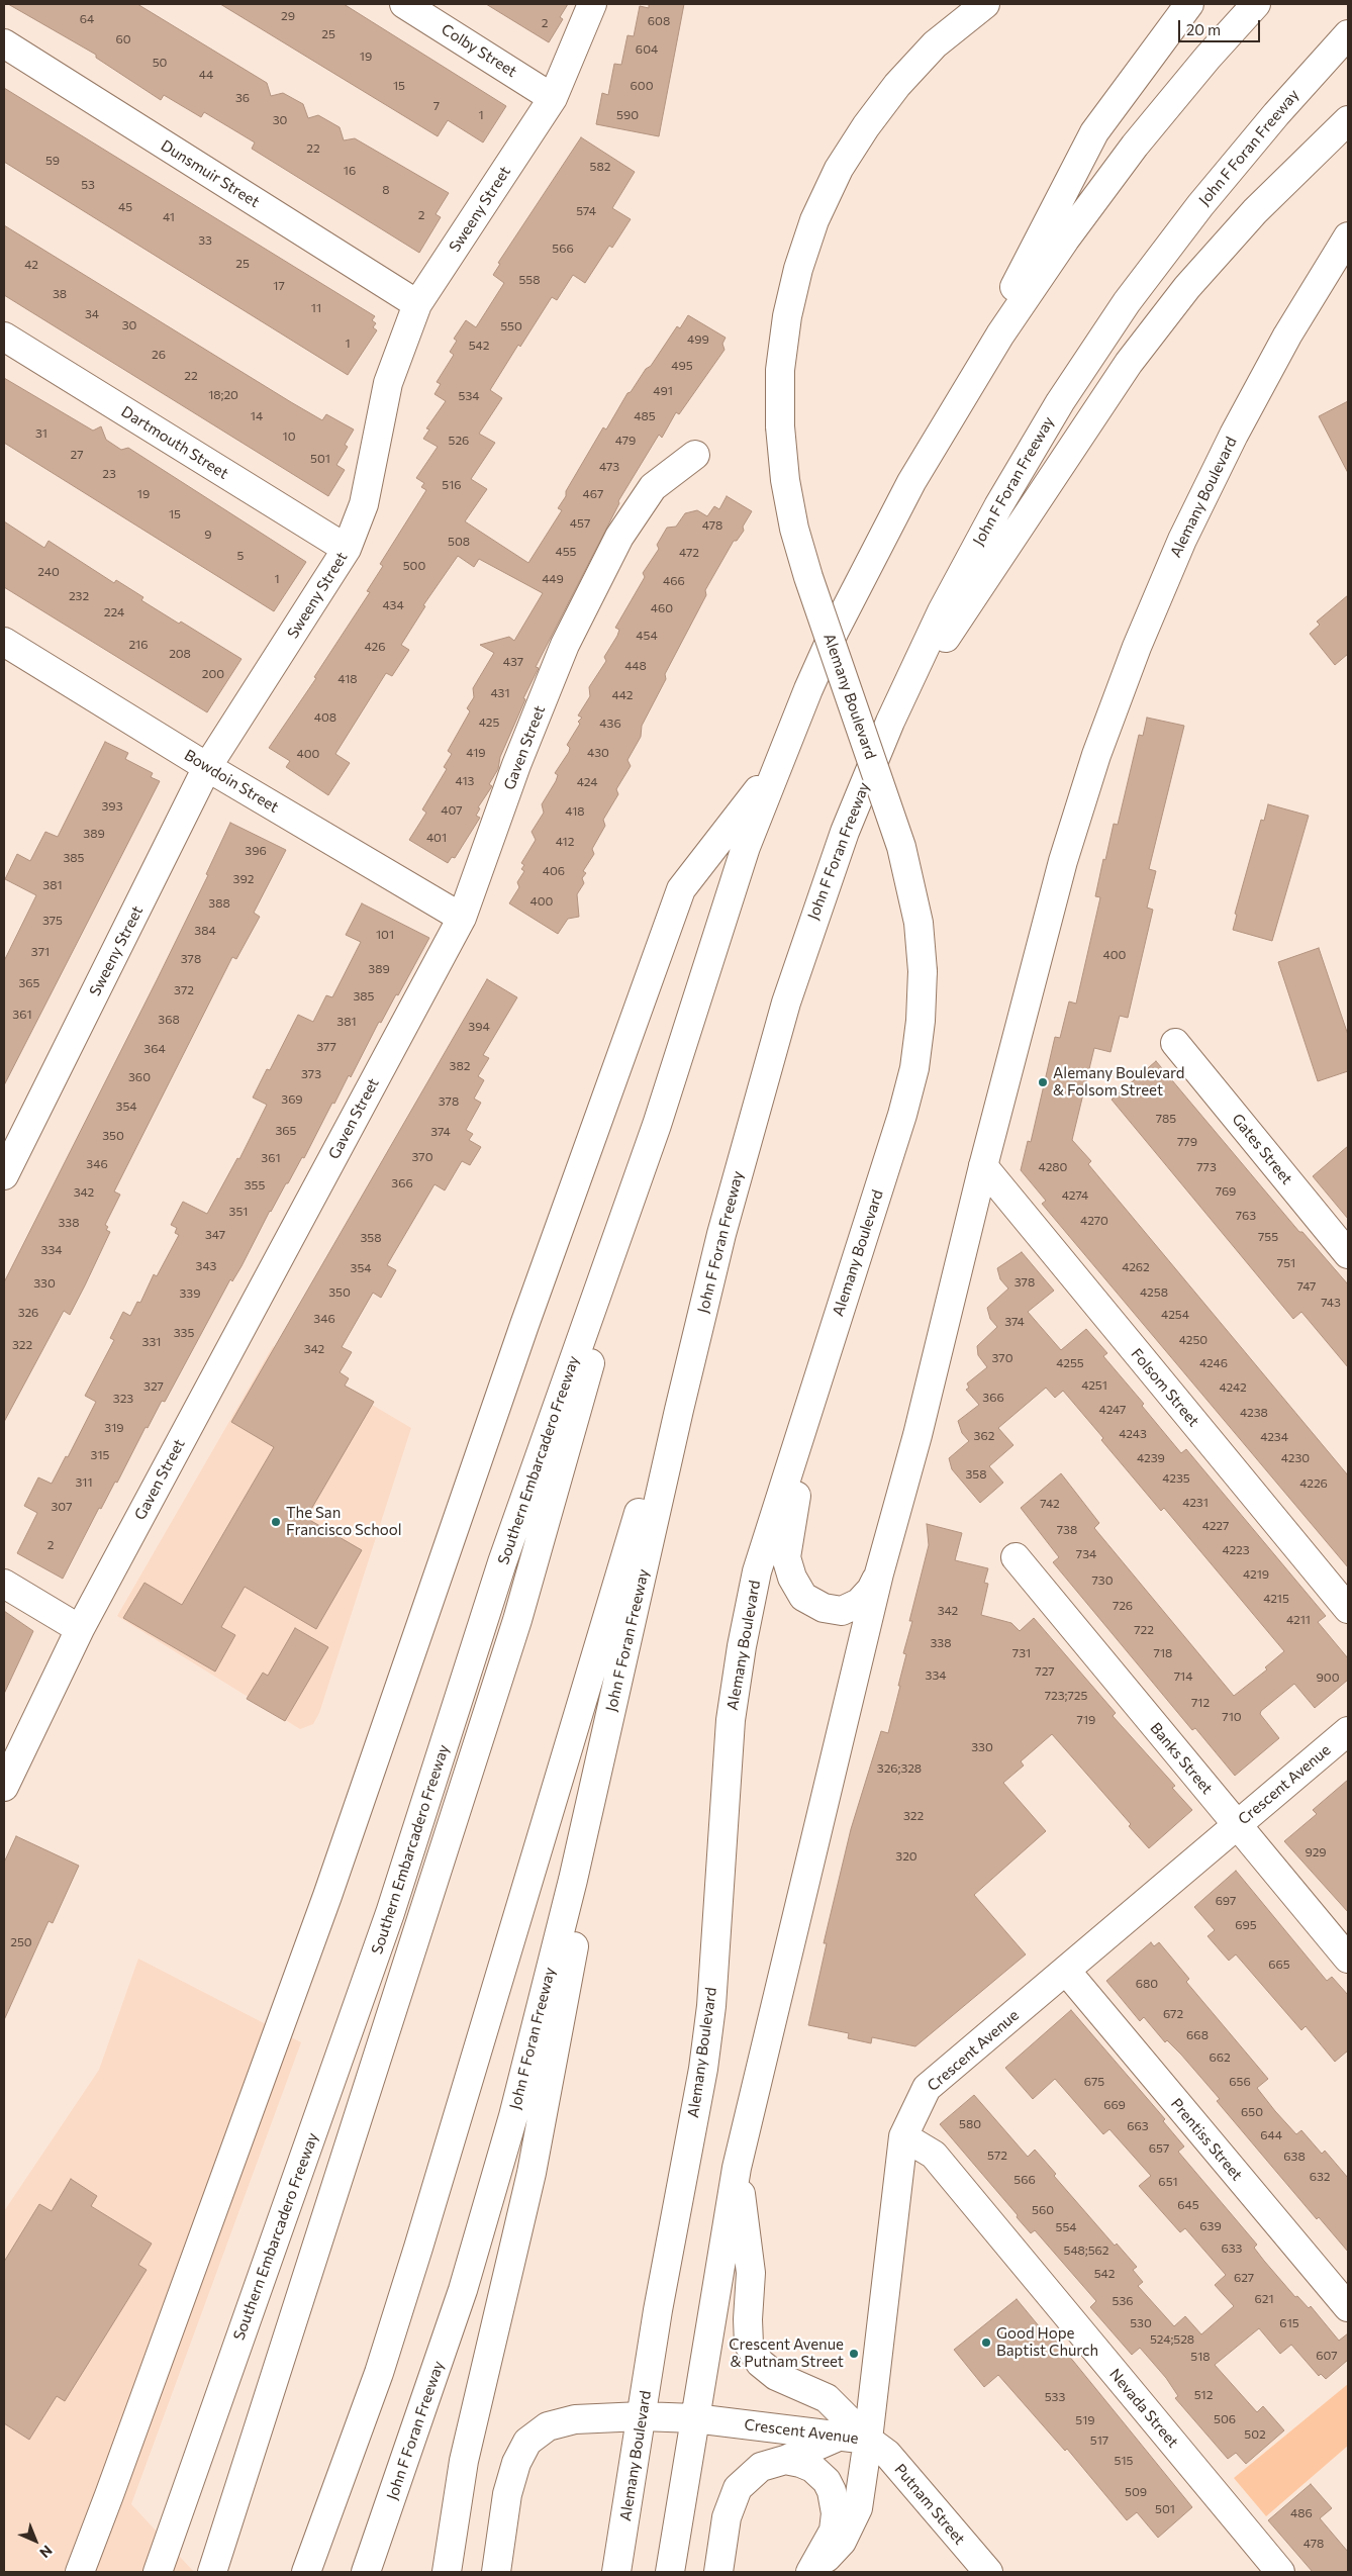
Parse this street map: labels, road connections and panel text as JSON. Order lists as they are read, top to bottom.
{
  "streets": {
    "main road": [
      "Colby Street",
      "John F Foran Freeway",
      "Dunsmuir Street",
      "Sweeny Street",
      "Dartmouth Street",
      "Alemany Boulevard",
      "Gaven Street",
      "Bowdoin Street",
      "Gates Street",
      "Folsom Street",
      "Southern Embarcadero Freeway",
      "Banks Street",
      "Crescent Avenue",
      "Prentiss Street",
      "Nevada Street",
      "Putnam Street"
    ]
  },
  "crossings": [
    ["Colby Street", "Sweeny Street"],
    ["Dunsmuir Street", "Sweeny Street"],
    ["Sweeny Street", "Dartmouth Street"],
    ["Sweeny Street", "Bowdoin Street"],
    ["Alemany Boulevard", "Folsom Street"],
    ["Alemany Boulevard", "Crescent Avenue"],
    ["Alemany Boulevard", "Putnam Street"],
    ["Gaven Street", "Bowdoin Street"],
    ["Banks Street", "Crescent Avenue"],
    ["Crescent Avenue", "Prentiss Street"],
    ["Crescent Avenue", "Nevada Street"],
    ["Crescent Avenue", "Putnam Street"]
  ],
  "places": [
    "Alemany Boulevard & Folsom Street",
    "The San Francisco School",
    "Good Hope Baptist Church",
    "Crescent Avenue & Putnam Street"
  ],
  "house_numbers": [
    "29",
    "64",
    "608",
    "2",
    "25",
    "60",
    "604",
    "19",
    "50",
    "44",
    "15",
    "600",
    "36",
    "7",
    "1",
    "590",
    "30",
    "22",
    "59",
    "582",
    "16",
    "53",
    "8",
    "45",
    "574",
    "2",
    "41",
    "33",
    "566",
    "25",
    "42",
    "558",
    "17",
    "38",
    "11",
    "34",
    "30",
    "550",
    "499",
    "1",
    "542",
    "26",
    "495",
    "22",
    "491",
    "18;20",
    "534",
    "14",
    "485",
    "31",
    "10",
    "526",
    "479",
    "27",
    "501",
    "473",
    "23",
    "516",
    "19",
    "467",
    "15",
    "457",
    "478",
    "9",
    "508",
    "455",
    "472",
    "5",
    "500",
    "240",
    "1",
    "449",
    "466",
    "232",
    "434",
    "460",
    "224",
    "454",
    "216",
    "426",
    "208",
    "437",
    "448",
    "200",
    "418",
    "431",
    "442",
    "408",
    "425",
    "436",
    "419",
    "430",
    "400",
    "413",
    "424",
    "393",
    "407",
    "418",
    "389",
    "401",
    "412",
    "396",
    "385",
    "406",
    "392",
    "381",
    "400",
    "388",
    "375",
    "384",
    "101",
    "371",
    "400",
    "378",
    "389",
    "365",
    "372",
    "385",
    "361",
    "368",
    "381",
    "394",
    "377",
    "364",
    "382",
    "373",
    "360",
    "369",
    "378",
    "354",
    "785",
    "365",
    "374",
    "350",
    "779",
    "370",
    "361",
    "346",
    "4280",
    "773",
    "366",
    "355",
    "769",
    "342",
    "4274",
    "351",
    "763",
    "4270",
    "338",
    "347",
    "755",
    "358",
    "334",
    "751",
    "343",
    "4262",
    "354",
    "378",
    "330",
    "747",
    "350",
    "4258",
    "339",
    "743",
    "326",
    "4254",
    "346",
    "374",
    "335",
    "4250",
    "331",
    "322",
    "342",
    "370",
    "4255",
    "4246",
    "4251",
    "327",
    "4242",
    "366",
    "323",
    "4247",
    "4238",
    "319",
    "4243",
    "362",
    "4234",
    "315",
    "4239",
    "4230",
    "358",
    "4235",
    "311",
    "4226",
    "4231",
    "742",
    "307",
    "4227",
    "738",
    "2",
    "4223",
    "734",
    "4219",
    "730",
    "4215",
    "726",
    "342",
    "4211",
    "722",
    "338",
    "731",
    "718",
    "727",
    "334",
    "714",
    "900",
    "723;725",
    "712",
    "710",
    "719",
    "330",
    "326;328",
    "322",
    "929",
    "320",
    "697",
    "695",
    "250",
    "665",
    "680",
    "672",
    "668",
    "662",
    "675",
    "656",
    "669",
    "650",
    "580",
    "663",
    "644",
    "657",
    "572",
    "638",
    "632",
    "566",
    "651",
    "645",
    "560",
    "639",
    "554",
    "633",
    "548;562",
    "542",
    "627",
    "621",
    "536",
    "530",
    "615",
    "524;528",
    "607",
    "518",
    "512",
    "533",
    "506",
    "519",
    "502",
    "517",
    "515",
    "509",
    "501",
    "486",
    "478"
  ],
  "scale_bar": "20 m",
  "north": "bottom right"
}
